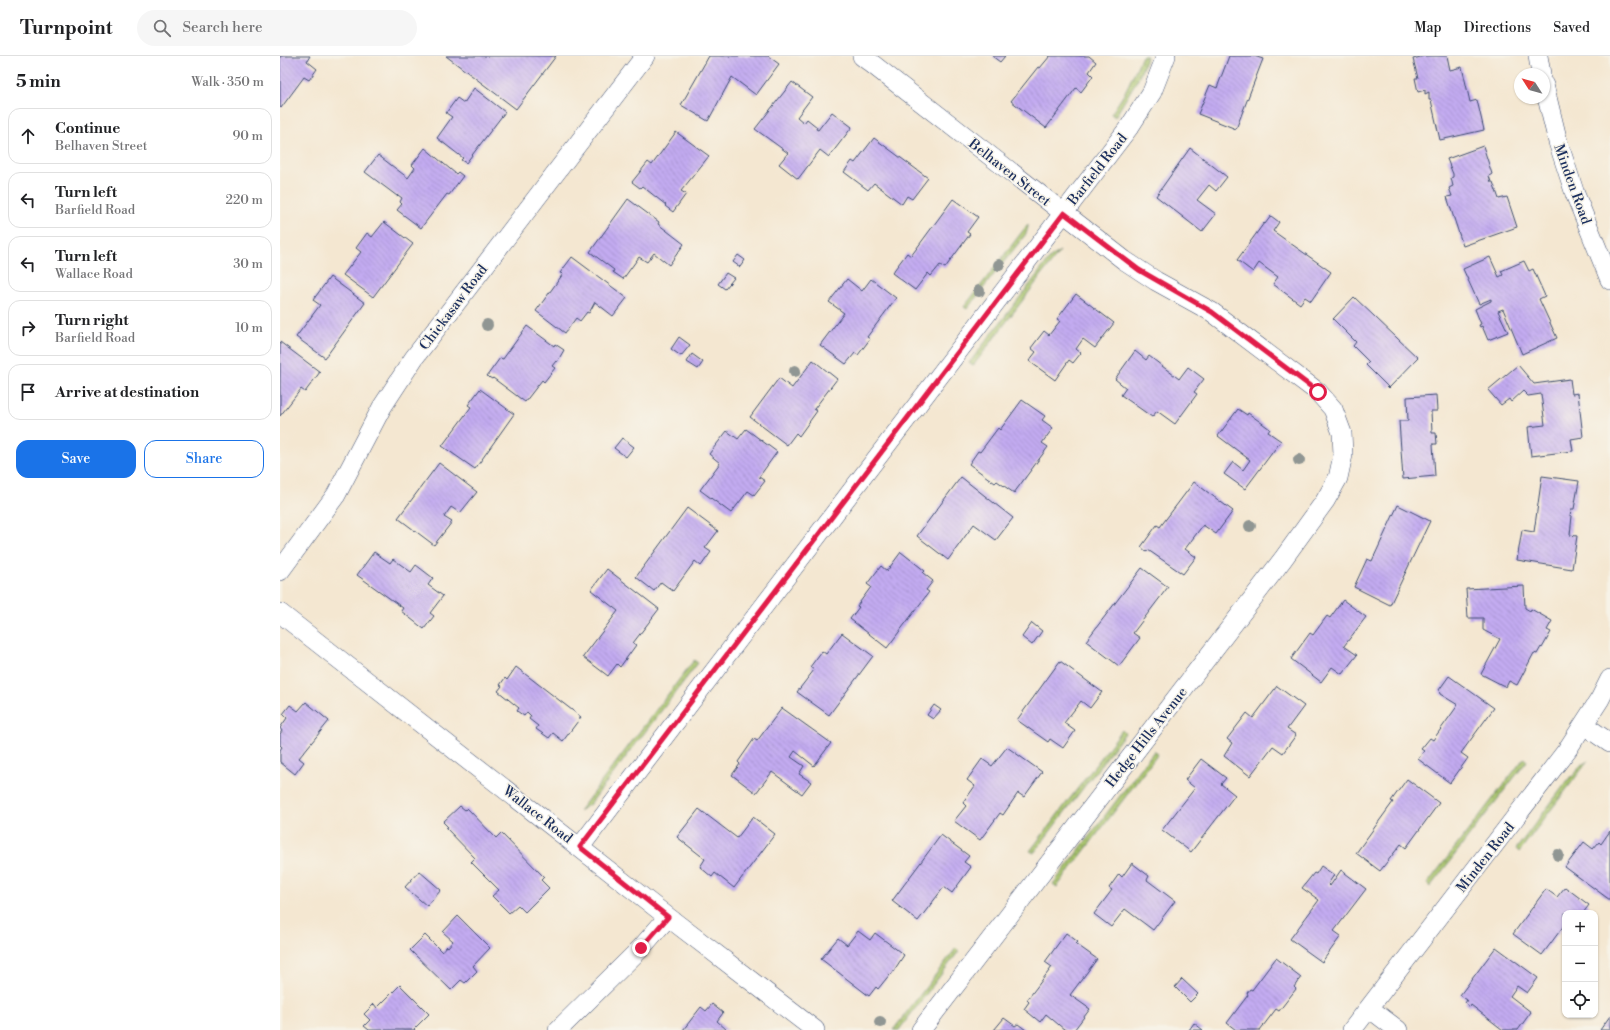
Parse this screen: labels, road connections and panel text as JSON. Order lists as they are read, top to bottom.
{
  "streets": {
    "street": [
      "Barfield Road",
      "Belhaven Street",
      "Minden Road",
      "Chickasaw Road",
      "Hedge Hills Avenue",
      "Wallace Road"
    ]
  },
  "crossings": [
    ["Barfield Road", "Belhaven Street"],
    ["Barfield Road", "Wallace Road"],
    ["Belhaven Street", "Hedge Hills Avenue"]
  ],
  "north": "top left",
  "page": {
    "header": "Turnpoint",
    "search": "Search here",
    "nav": ["Map", "Directions", "Saved"],
    "heading": ["5 min", "Walk · 350 m"],
    "list": [
      ["Continue", "Belhaven Street", "90 m"],
      ["Turn left", "Barfield Road", "220 m"],
      ["Turn left", "Wallace Road", "30 m"],
      ["Turn right", "Barfield Road", "10 m"],
      "Arrive at destination"
    ],
    "buttons": ["Save", "Share"],
    "map_buttons": ["+", "−"]
  }
}
